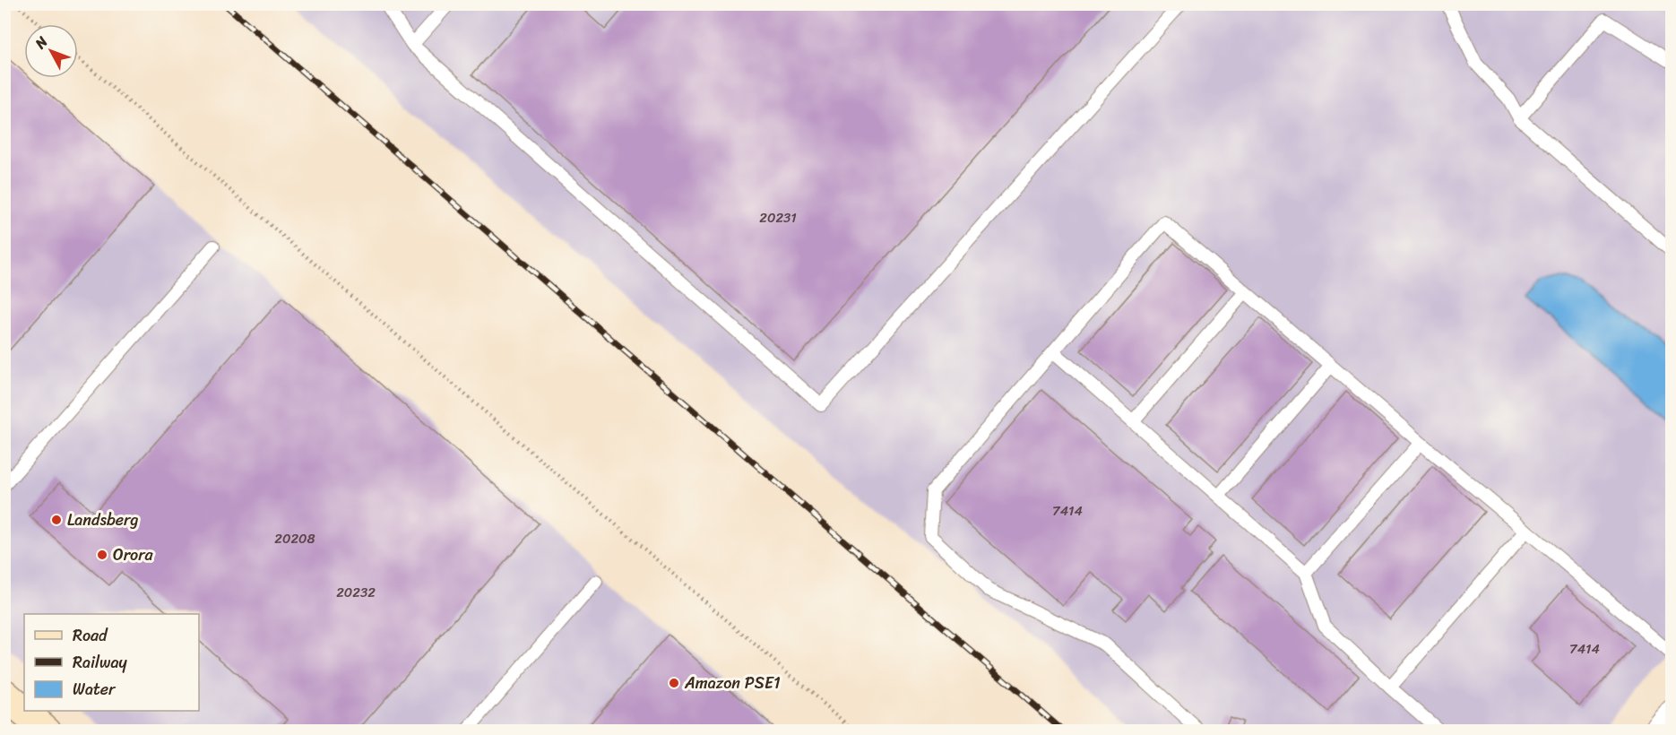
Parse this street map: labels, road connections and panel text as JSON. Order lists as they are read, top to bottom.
{
  "places": ["Landsberg", "Orora", "Amazon PSE1"],
  "house_numbers": [
    "20231",
    "7414",
    "20208",
    "20232",
    "7414"
  ],
  "legend": ["Road", "Railway", "Water"],
  "north": "top left"
}
